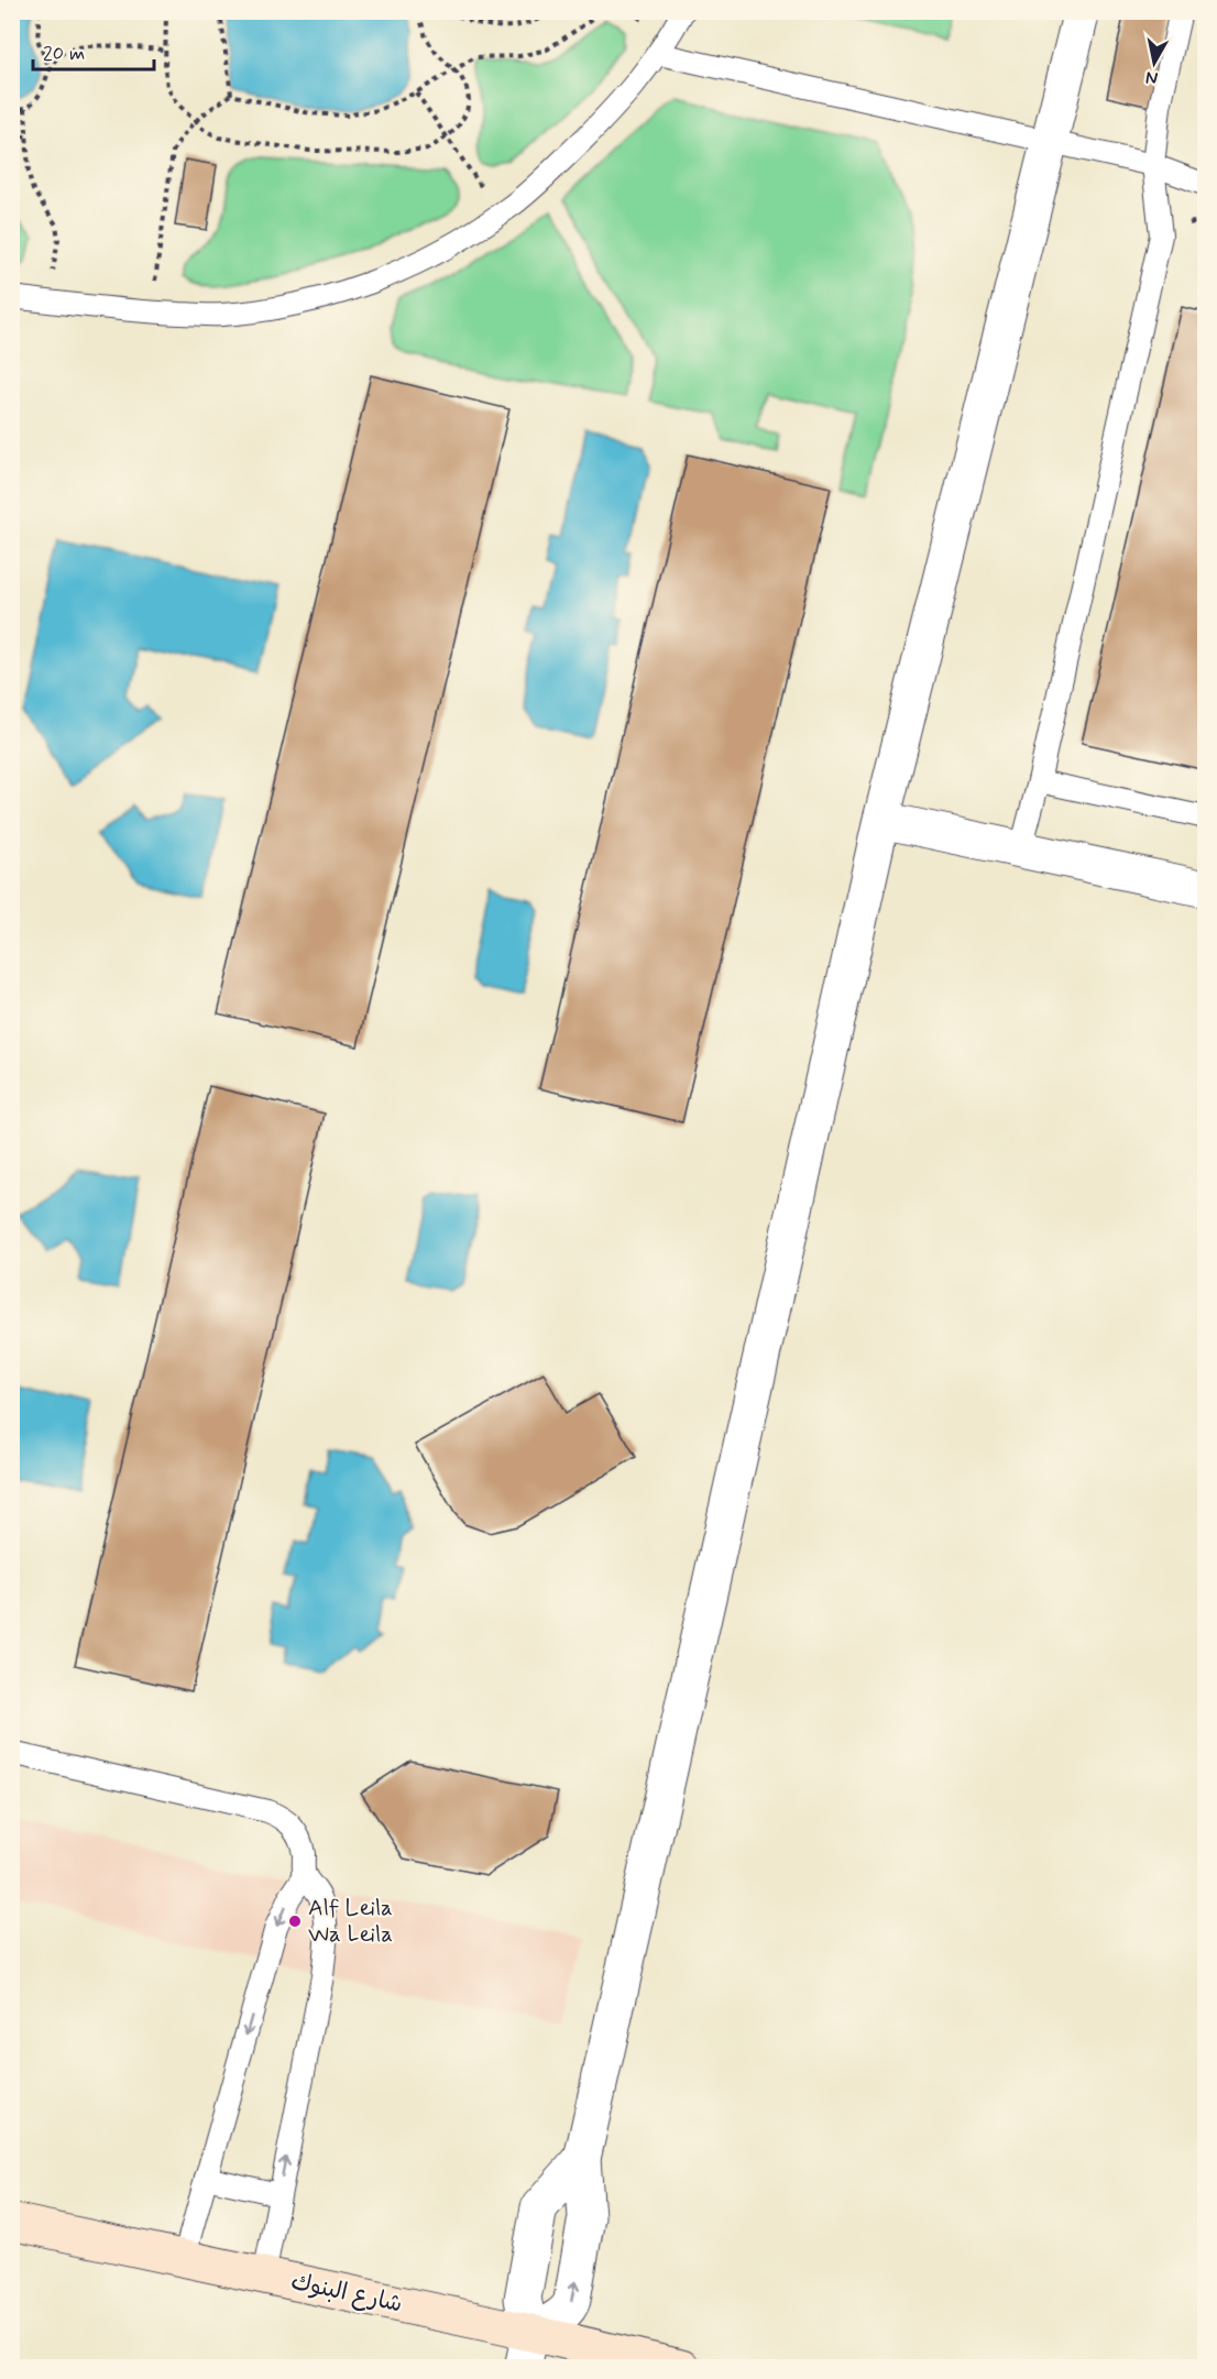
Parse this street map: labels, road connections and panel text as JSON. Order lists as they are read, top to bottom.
{
  "streets": {
    "main road": ["شارع البنوك"]
  },
  "places": ["Alf Leila Wa Leila"],
  "scale_bar": "20 m",
  "north": "bottom"
}
